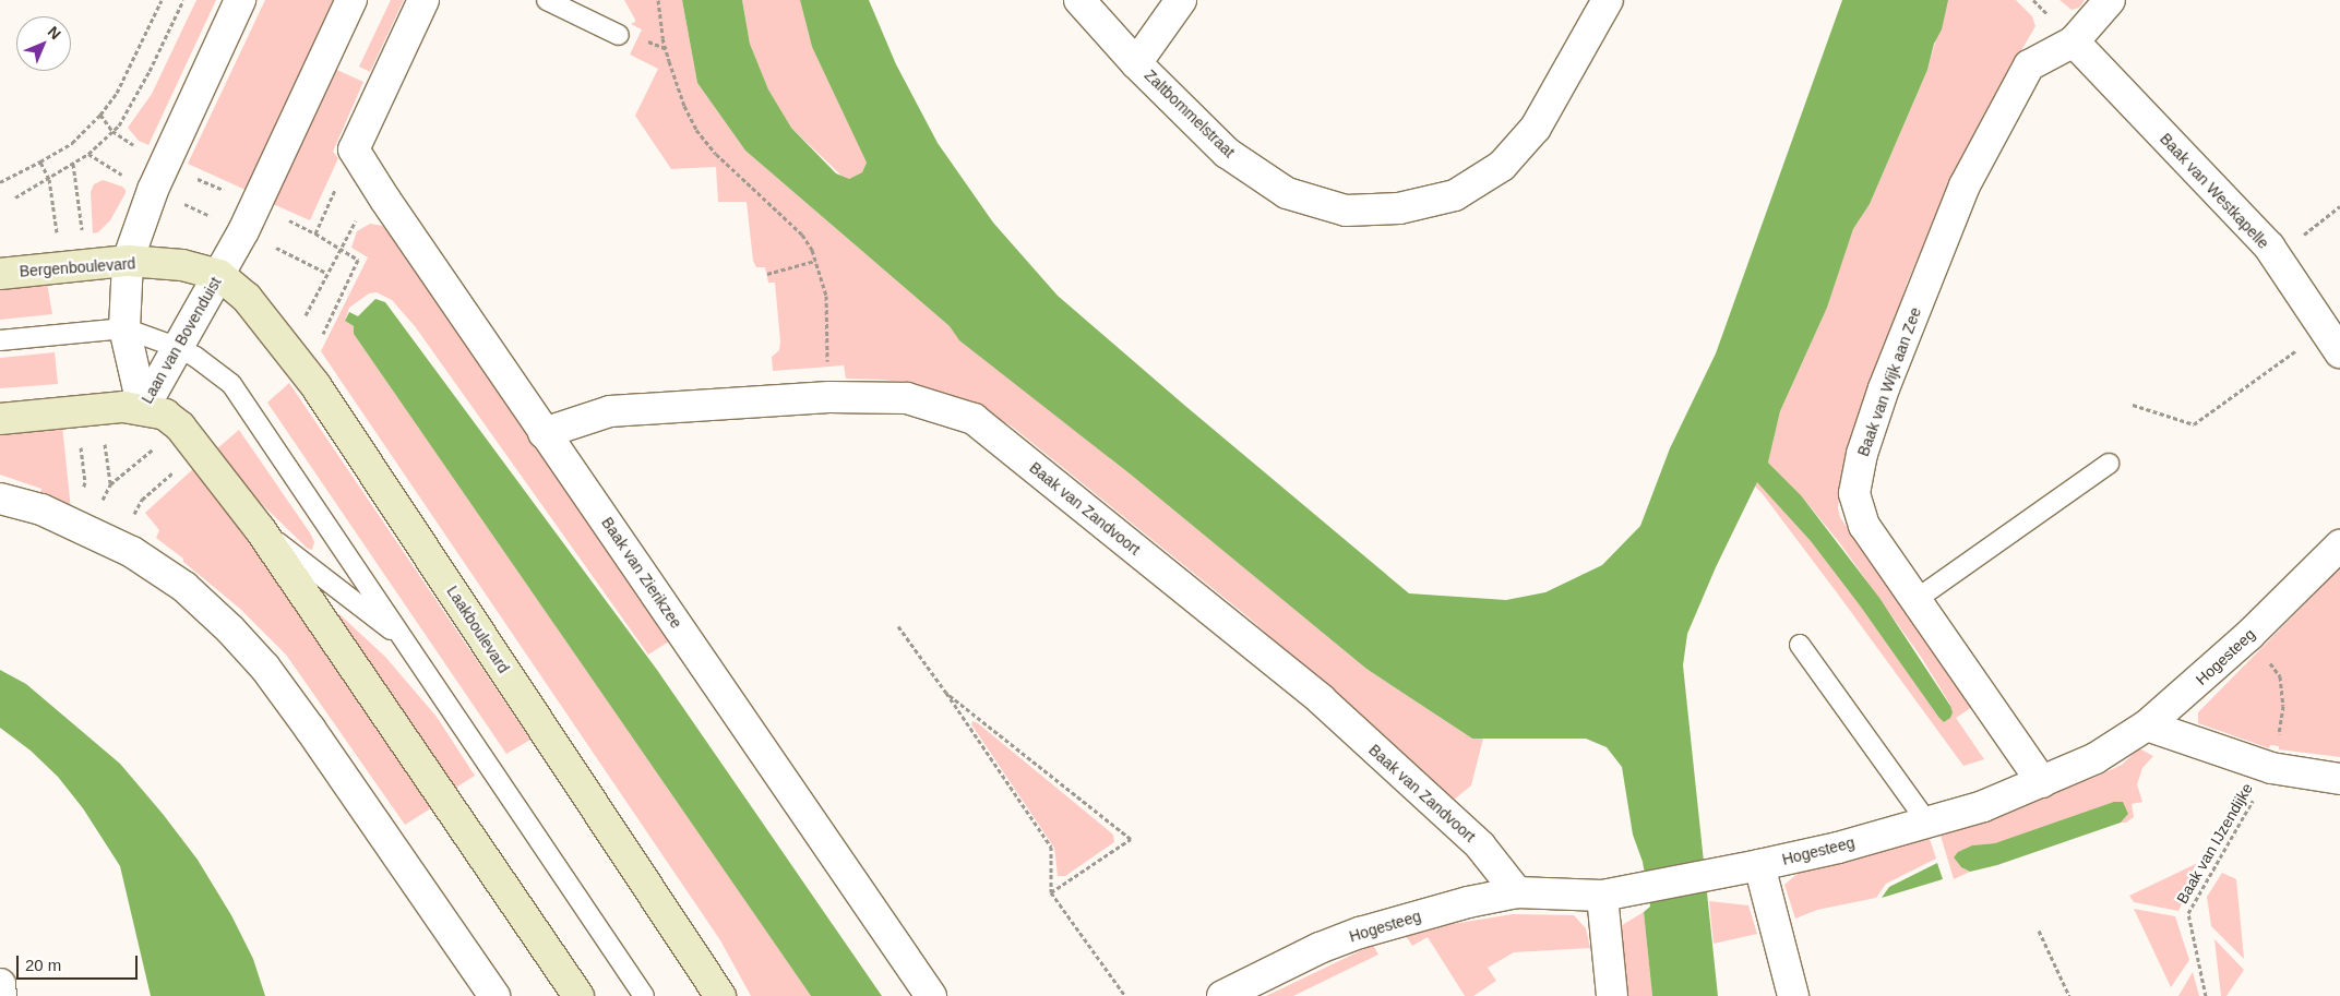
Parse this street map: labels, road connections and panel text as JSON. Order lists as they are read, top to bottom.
{
  "streets": {
    "main road": ["Bergenboulevard", "Laakboulevard"],
    "street": [
      "Zaltbommelstraat",
      "Baak van Westkapelle",
      "Laan van Bovenduist",
      "Baak van Wijk aan Zee",
      "Baak van Zandvoort",
      "Baak van Zierikzee",
      "Hogesteeg"
    ],
    "path": ["Baak van IJzendijke"]
  },
  "crossings": [
    ["Baak van Westkapelle", "Baak van Wijk aan Zee"],
    ["Bergenboulevard", "Laan van Bovenduist"],
    ["Bergenboulevard", "Laakboulevard"],
    ["Laan van Bovenduist", "Laakboulevard"],
    ["Baak van Wijk aan Zee", "Hogesteeg"],
    ["Baak van Zandvoort", "Baak van Zierikzee"],
    ["Baak van Zandvoort", "Hogesteeg"],
    ["Hogesteeg", "Baak van IJzendijke"]
  ],
  "scale_bar": "20 m",
  "north": "top right"
}
